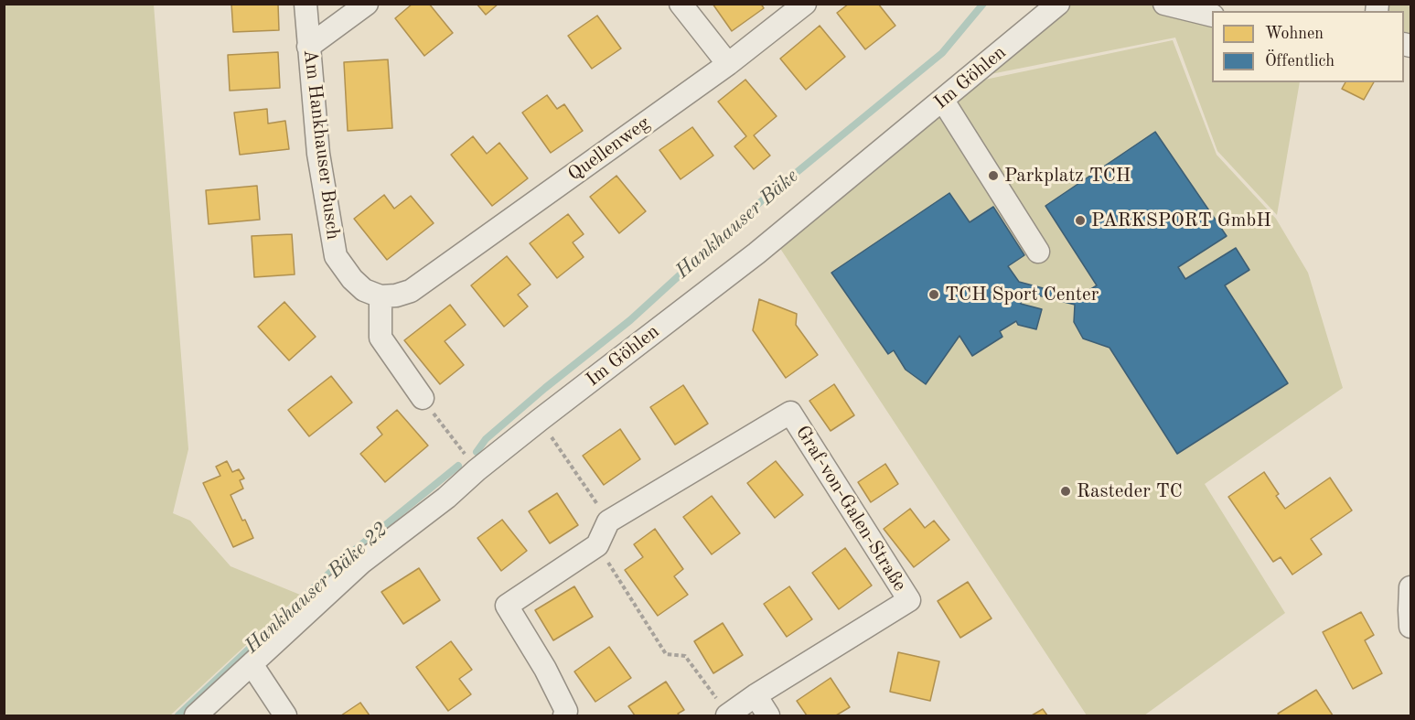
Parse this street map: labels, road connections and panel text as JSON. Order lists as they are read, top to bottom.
{
  "streets": {
    "street": [
      "Im Göhlen",
      "Am Hankhauser Busch",
      "Quellenweg",
      "Graf-von-Galen-Straße"
    ]
  },
  "crossings": [
    ["Am Hankhauser Busch", "Quellenweg"]
  ],
  "water": ["Hankhauser Bäke", "Hankhauser Bäke 22"],
  "places": [
    "Parkplatz TCH",
    "PARKSPORT GmbH",
    "TCH Sport Center",
    "Rasteder TC"
  ],
  "legend": ["Wohnen", "Öffentlich"]
}
